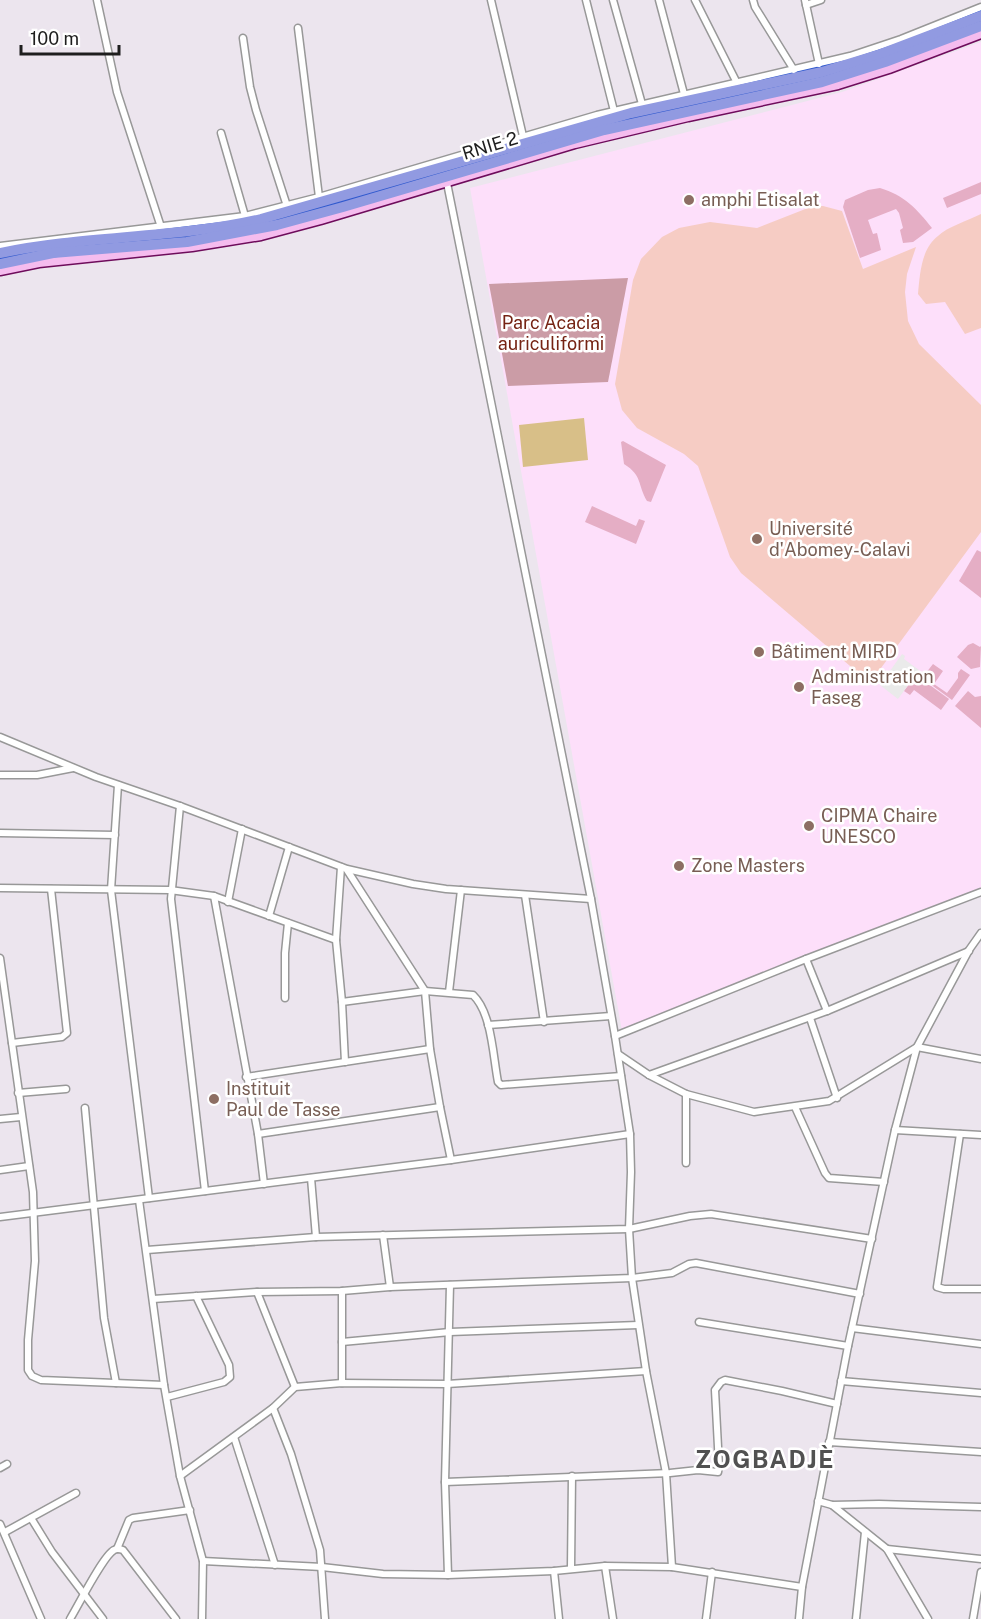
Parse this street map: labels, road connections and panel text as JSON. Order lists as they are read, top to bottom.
{
  "streets": {
    "highway": ["RNIE 2"]
  },
  "districts": ["ZOGBADJÈ"],
  "parks": ["Parc Acacia auriculiformi"],
  "places": [
    "amphi Etisalat",
    "Université d'Abomey-Calavi",
    "Bâtiment MIRD",
    "Administration Faseg",
    "CIPMA Chaire UNESCO",
    "Zone Masters",
    "Instituit Paul de Tasse"
  ],
  "scale_bar": "100 m"
}
